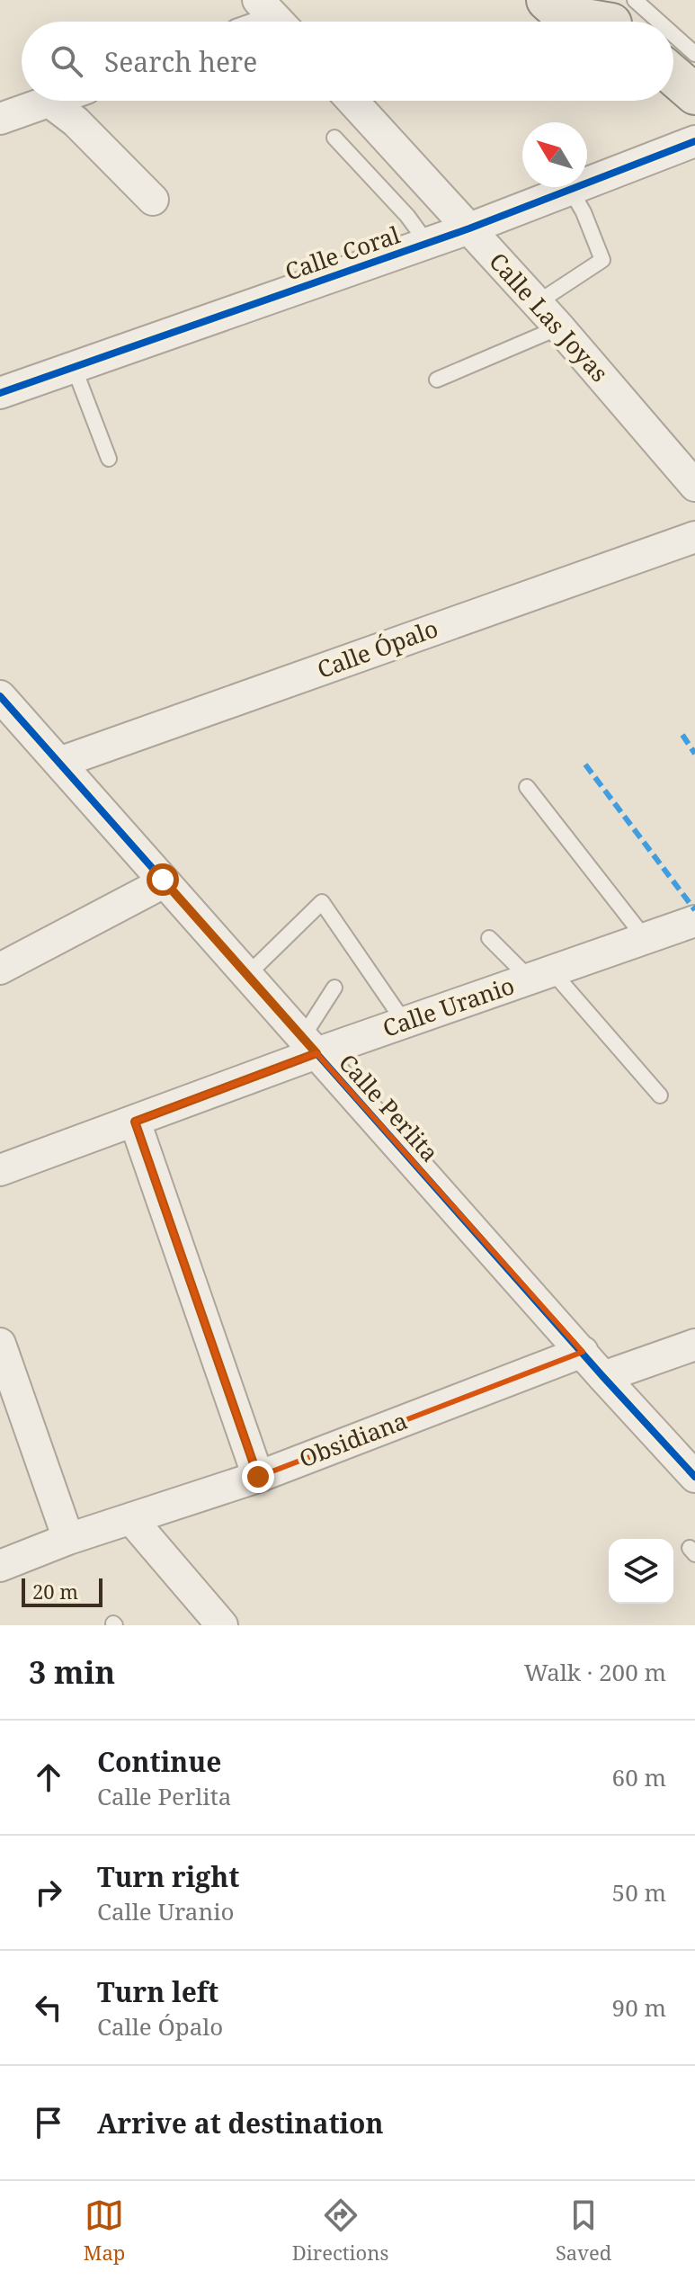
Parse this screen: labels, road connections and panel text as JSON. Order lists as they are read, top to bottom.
{
  "streets": {
    "street": [
      "Calle Coral",
      "Calle Las Joyas",
      "Calle Ópalo",
      "Calle Uranio",
      "Calle Perlita",
      "Obsidiana"
    ]
  },
  "crossings": [
    ["Calle Coral", "Calle Las Joyas"],
    ["Calle Ópalo", "Calle Perlita"],
    ["Calle Uranio", "Calle Perlita"],
    ["Calle Perlita", "Obsidiana"]
  ],
  "scale_bar": "20 m",
  "north": "top left",
  "page": {
    "search": "Search here",
    "scale": "20 m",
    "heading": ["3 min", "Walk · 200 m"],
    "list": [
      ["Continue", "Calle Perlita", "60 m"],
      ["Turn right", "Calle Uranio", "50 m"],
      ["Turn left", "Calle Ópalo", "90 m"],
      "Arrive at destination"
    ],
    "nav": ["Map", "Directions", "Saved"]
  }
}
